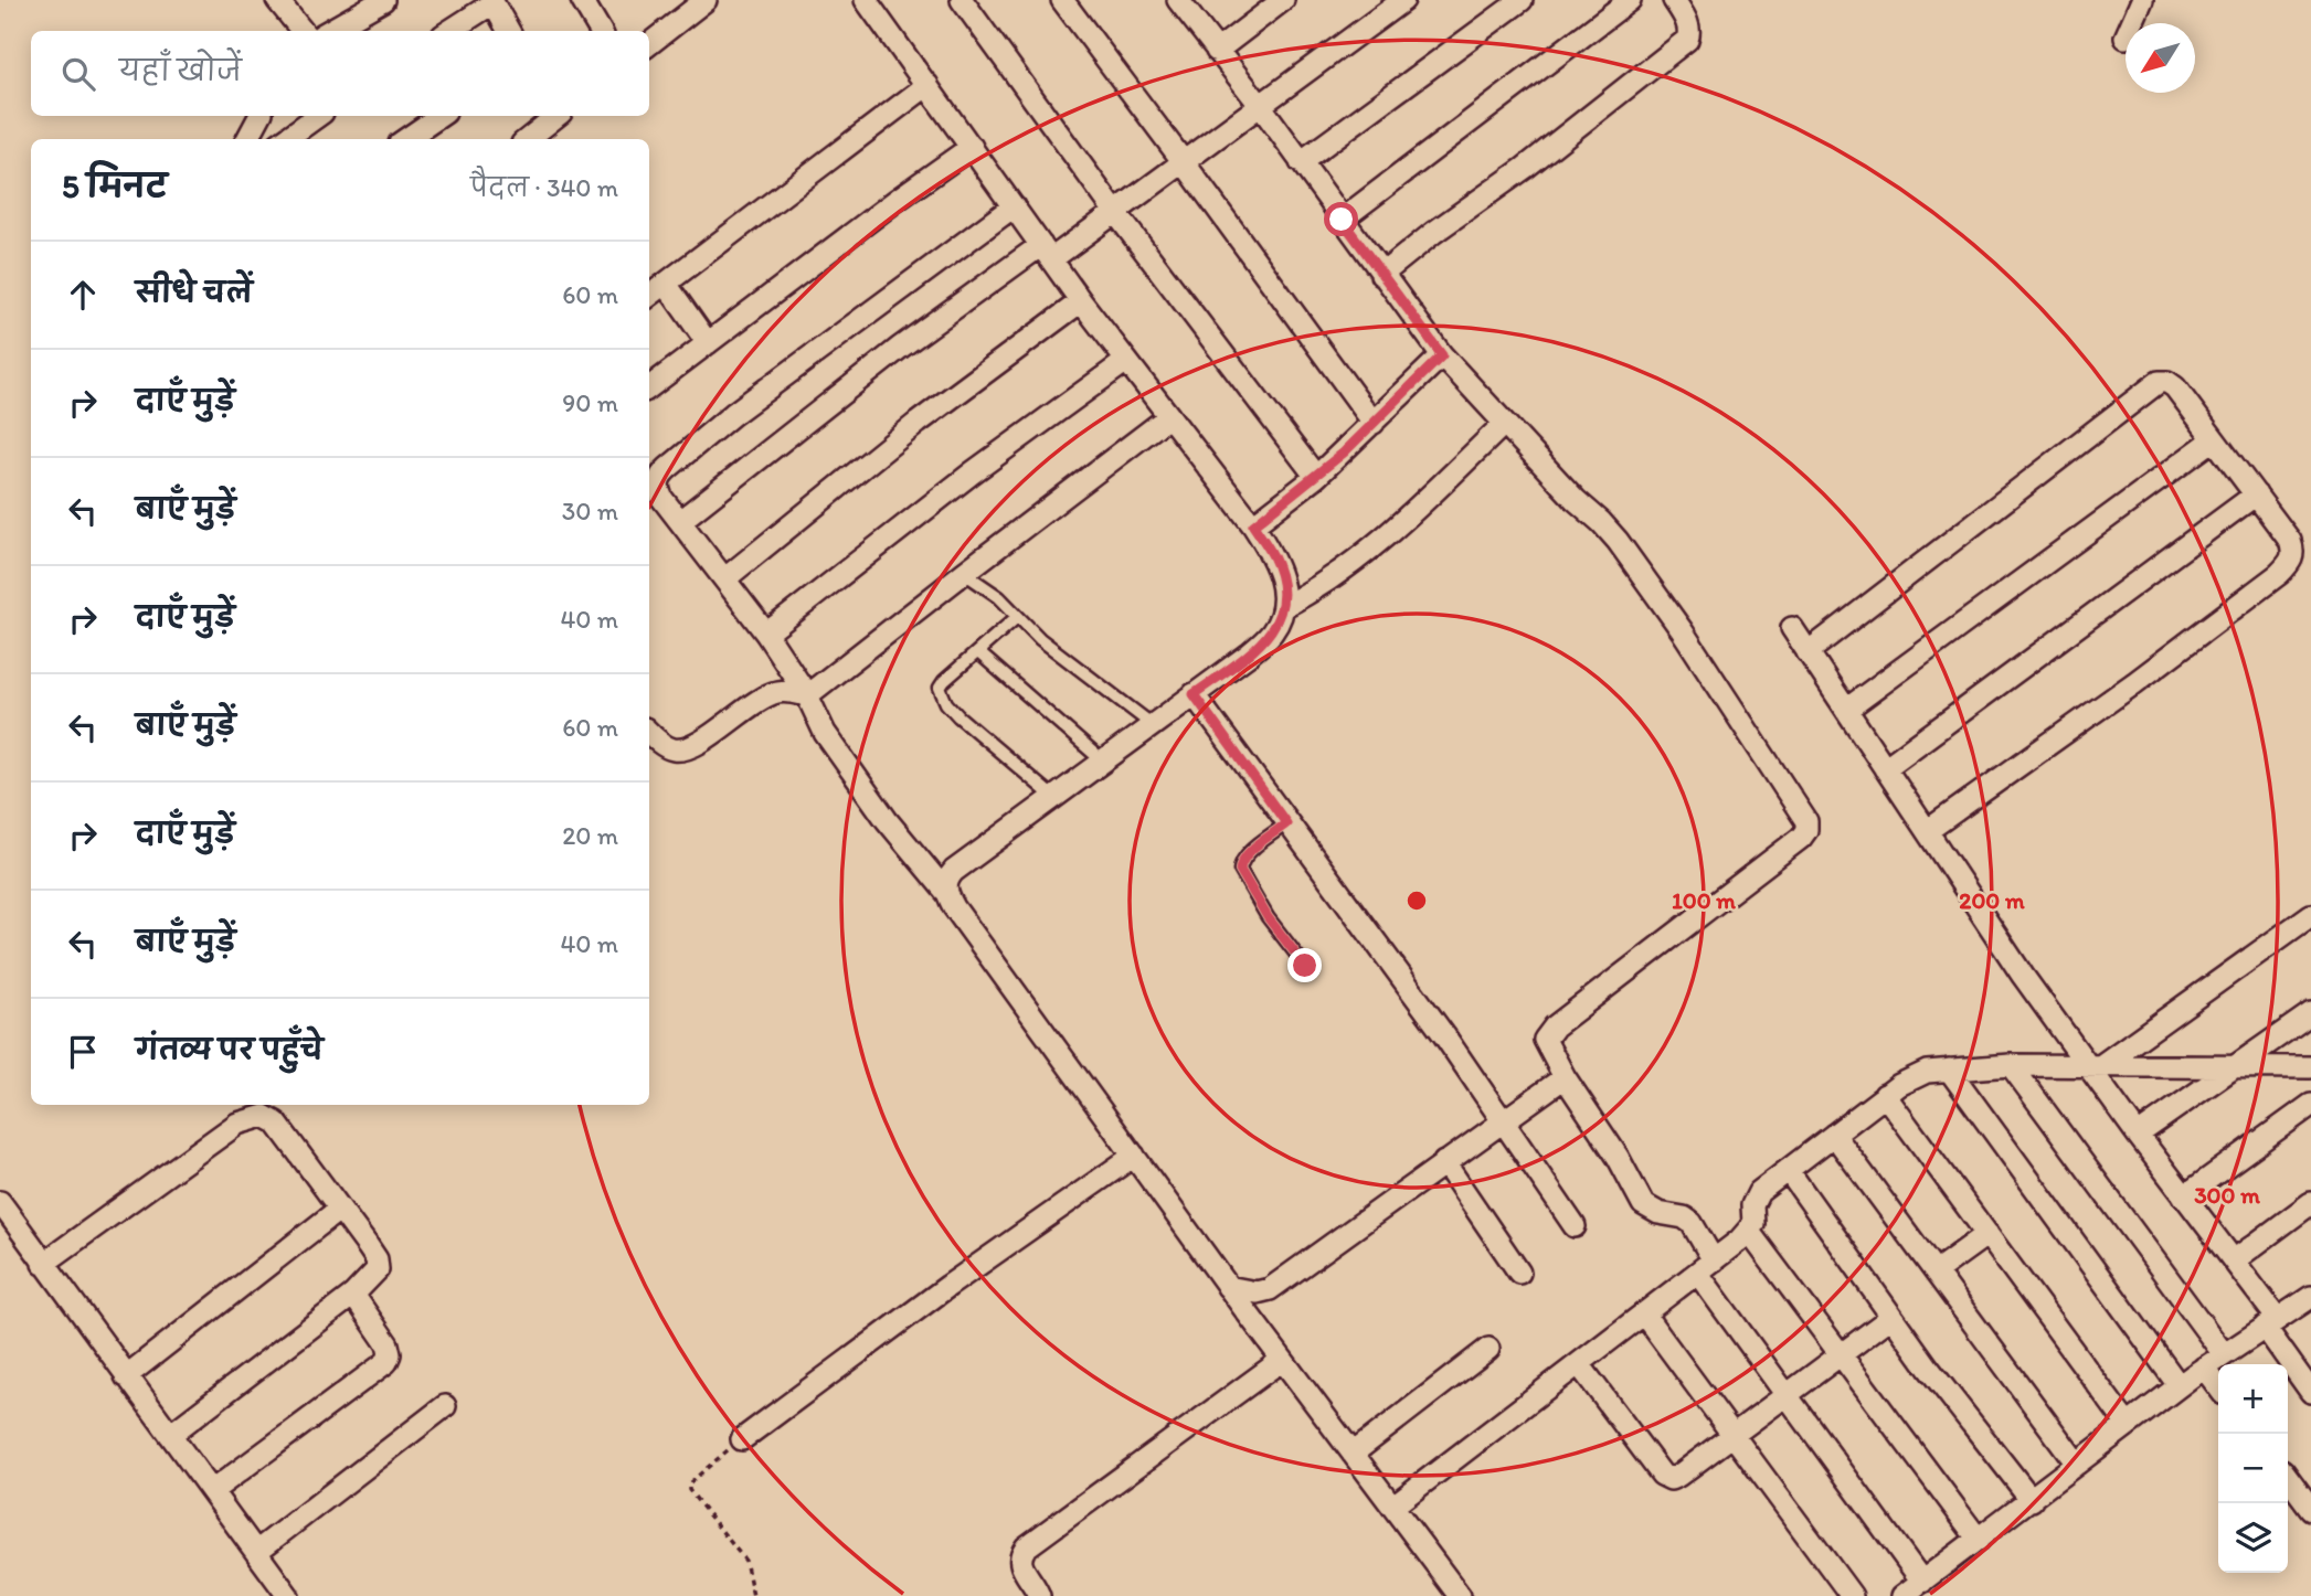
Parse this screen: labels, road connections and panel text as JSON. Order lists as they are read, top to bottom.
{
  "north": "bottom left",
  "page": {
    "search": "यहाँ खोजें",
    "heading": ["5 मिनट", "पैदल · 340 m"],
    "list": [
      ["सीधे चलें", "60 m"],
      ["दाएँ मुड़ें", "90 m"],
      ["बाएँ मुड़ें", "30 m"],
      ["दाएँ मुड़ें", "40 m"],
      ["बाएँ मुड़ें", "60 m"],
      ["दाएँ मुड़ें", "20 m"],
      ["बाएँ मुड़ें", "40 m"],
      "गंतव्य पर पहुँचे"
    ],
    "map_buttons": ["+", "−"]
  },
  "rings": ["100 m", "200 m", "300 m"]
}
